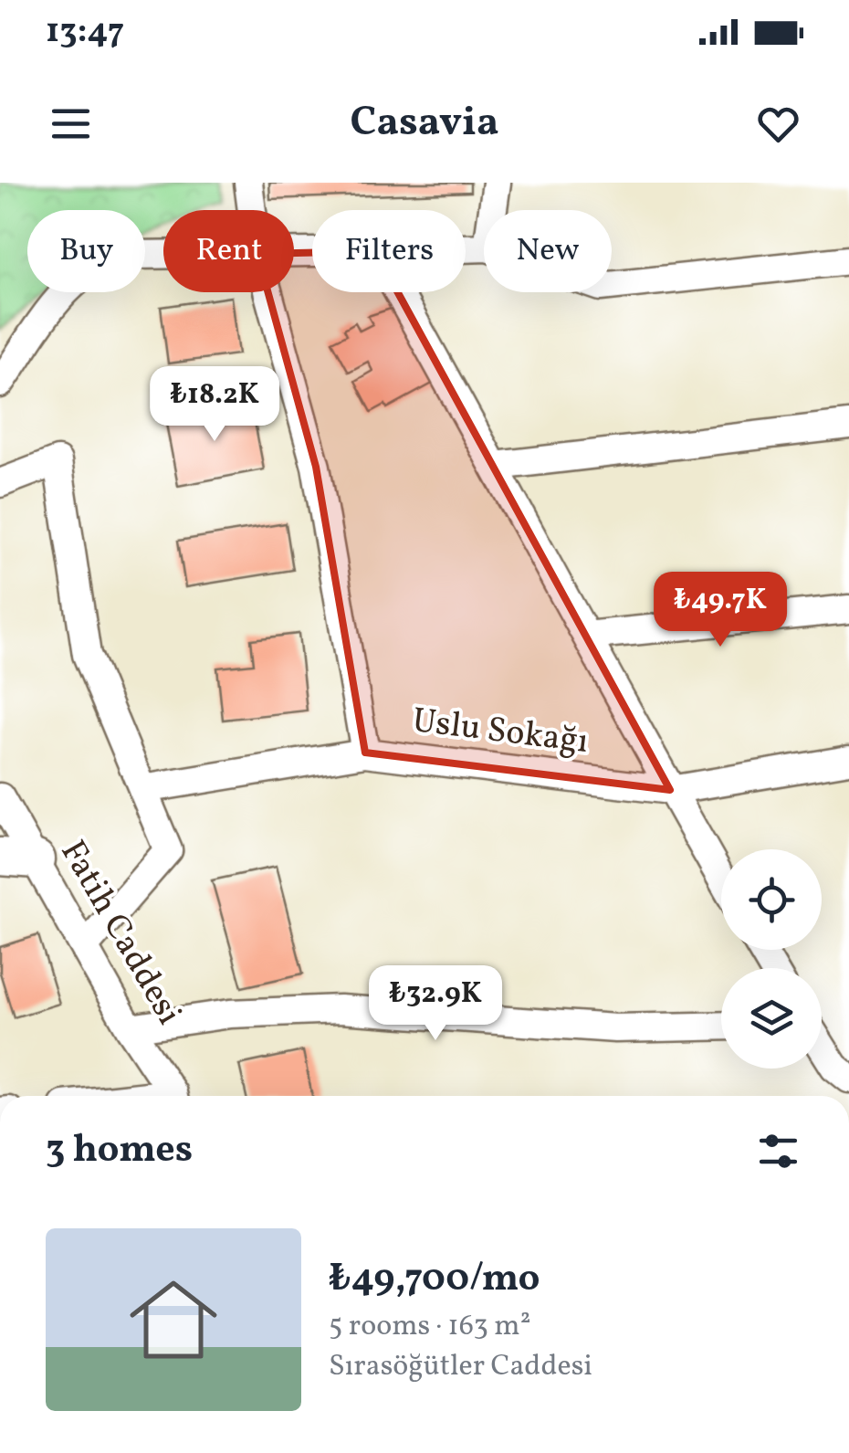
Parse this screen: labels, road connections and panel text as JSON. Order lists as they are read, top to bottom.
{
  "streets": {
    "street": ["Uslu Sokağı", "Fatih Caddesi"]
  },
  "page": {
    "status": "13:47",
    "header": "Casavia",
    "chip": [
      "Buy",
      "Rent",
      "Filters",
      "New"
    ],
    "price": ["₺18.2K", "₺49.7K", "₺32.9K"],
    "heading": "3 homes",
    "list": [
      {
        "name": "₺49,700/mo",
        "note": "5 rooms · 163 m² · Sırasöğütler Caddesi"
      }
    ]
  }
}
